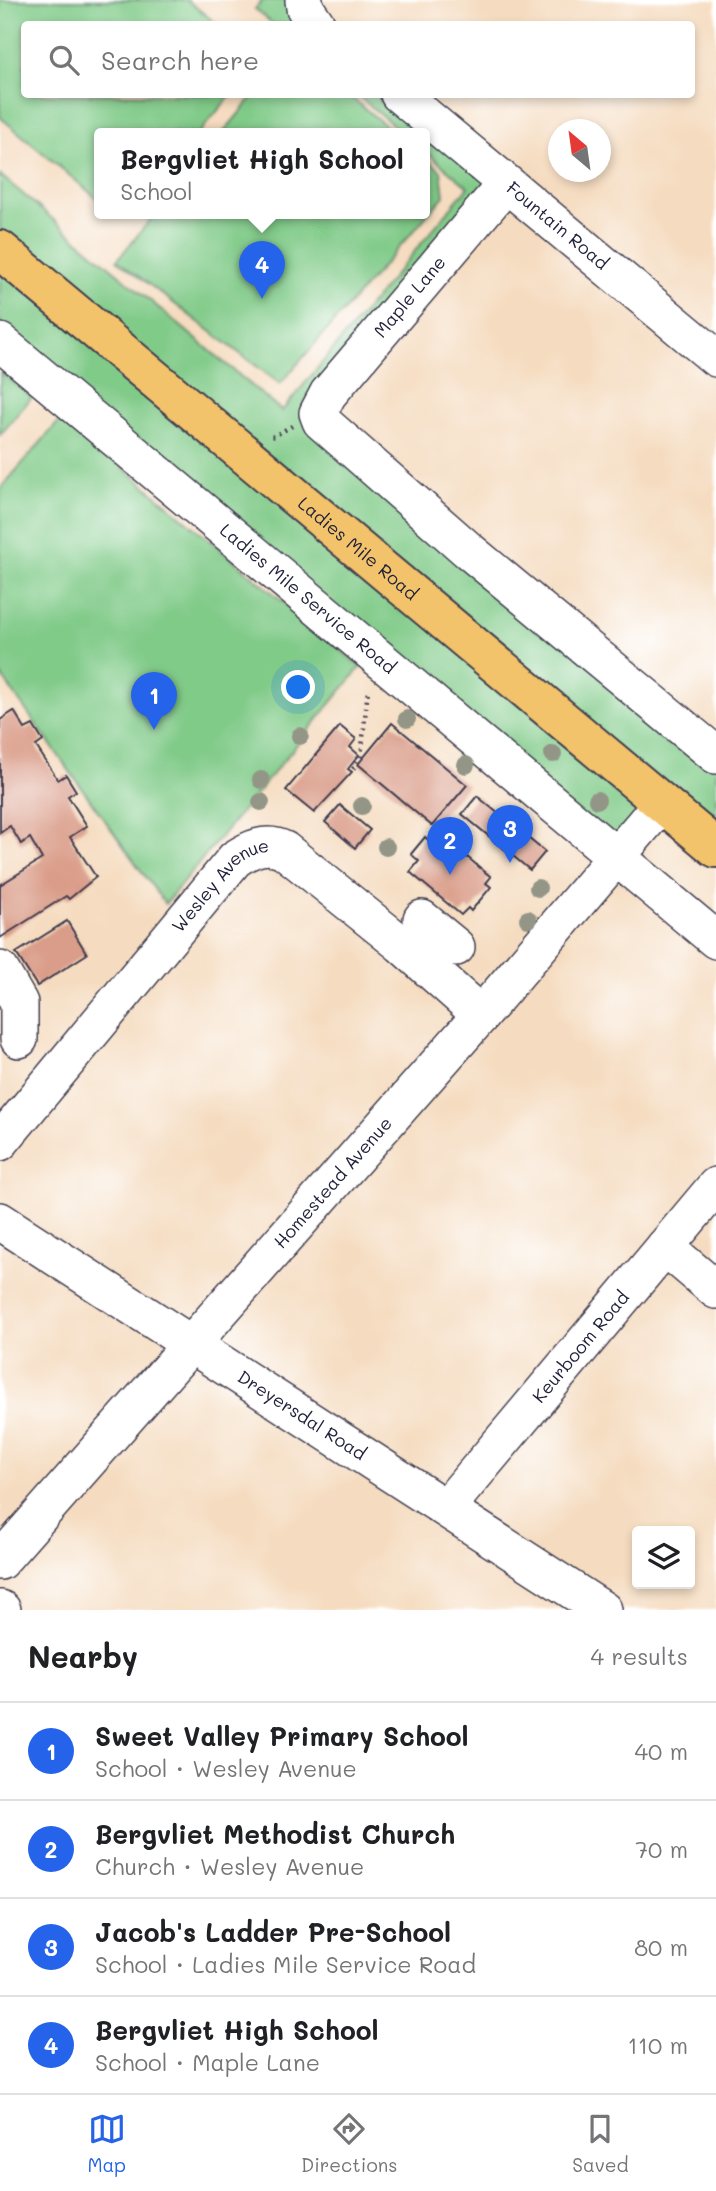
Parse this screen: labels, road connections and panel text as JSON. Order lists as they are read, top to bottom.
{
  "streets": {
    "main road": ["Ladies Mile Road"],
    "street": [
      "Fountain Road",
      "Maple Lane",
      "Ladies Mile Service Road",
      "Wesley Avenue",
      "Homestead Avenue",
      "Keurboom Road",
      "Dreyersdal Road"
    ]
  },
  "crossings": [
    ["Fountain Road", "Maple Lane"],
    ["Ladies Mile Road", "Homestead Avenue"],
    ["Ladies Mile Service Road", "Homestead Avenue"],
    ["Wesley Avenue", "Homestead Avenue"],
    ["Homestead Avenue", "Dreyersdal Road"],
    ["Keurboom Road", "Dreyersdal Road"]
  ],
  "north": "top left",
  "page": {
    "search": "Search here",
    "popup": ["Bergvliet High School", "School"],
    "pins": [
      "4",
      "1",
      "3",
      "2"
    ],
    "heading": ["Nearby", "4 results"],
    "list": [
      {
        "mark": "1",
        "name": "Sweet Valley Primary School",
        "note": "School · Wesley Avenue",
        "value": "40 m"
      },
      {
        "mark": "2",
        "name": "Bergvliet Methodist Church",
        "note": "Church · Wesley Avenue",
        "value": "70 m"
      },
      {
        "mark": "3",
        "name": "Jacob's Ladder Pre-School",
        "note": "School · Ladies Mile Service Road",
        "value": "80 m"
      },
      {
        "mark": "4",
        "name": "Bergvliet High School",
        "note": "School · Maple Lane",
        "value": "110 m"
      }
    ],
    "nav": ["Map", "Directions", "Saved"]
  }
}
